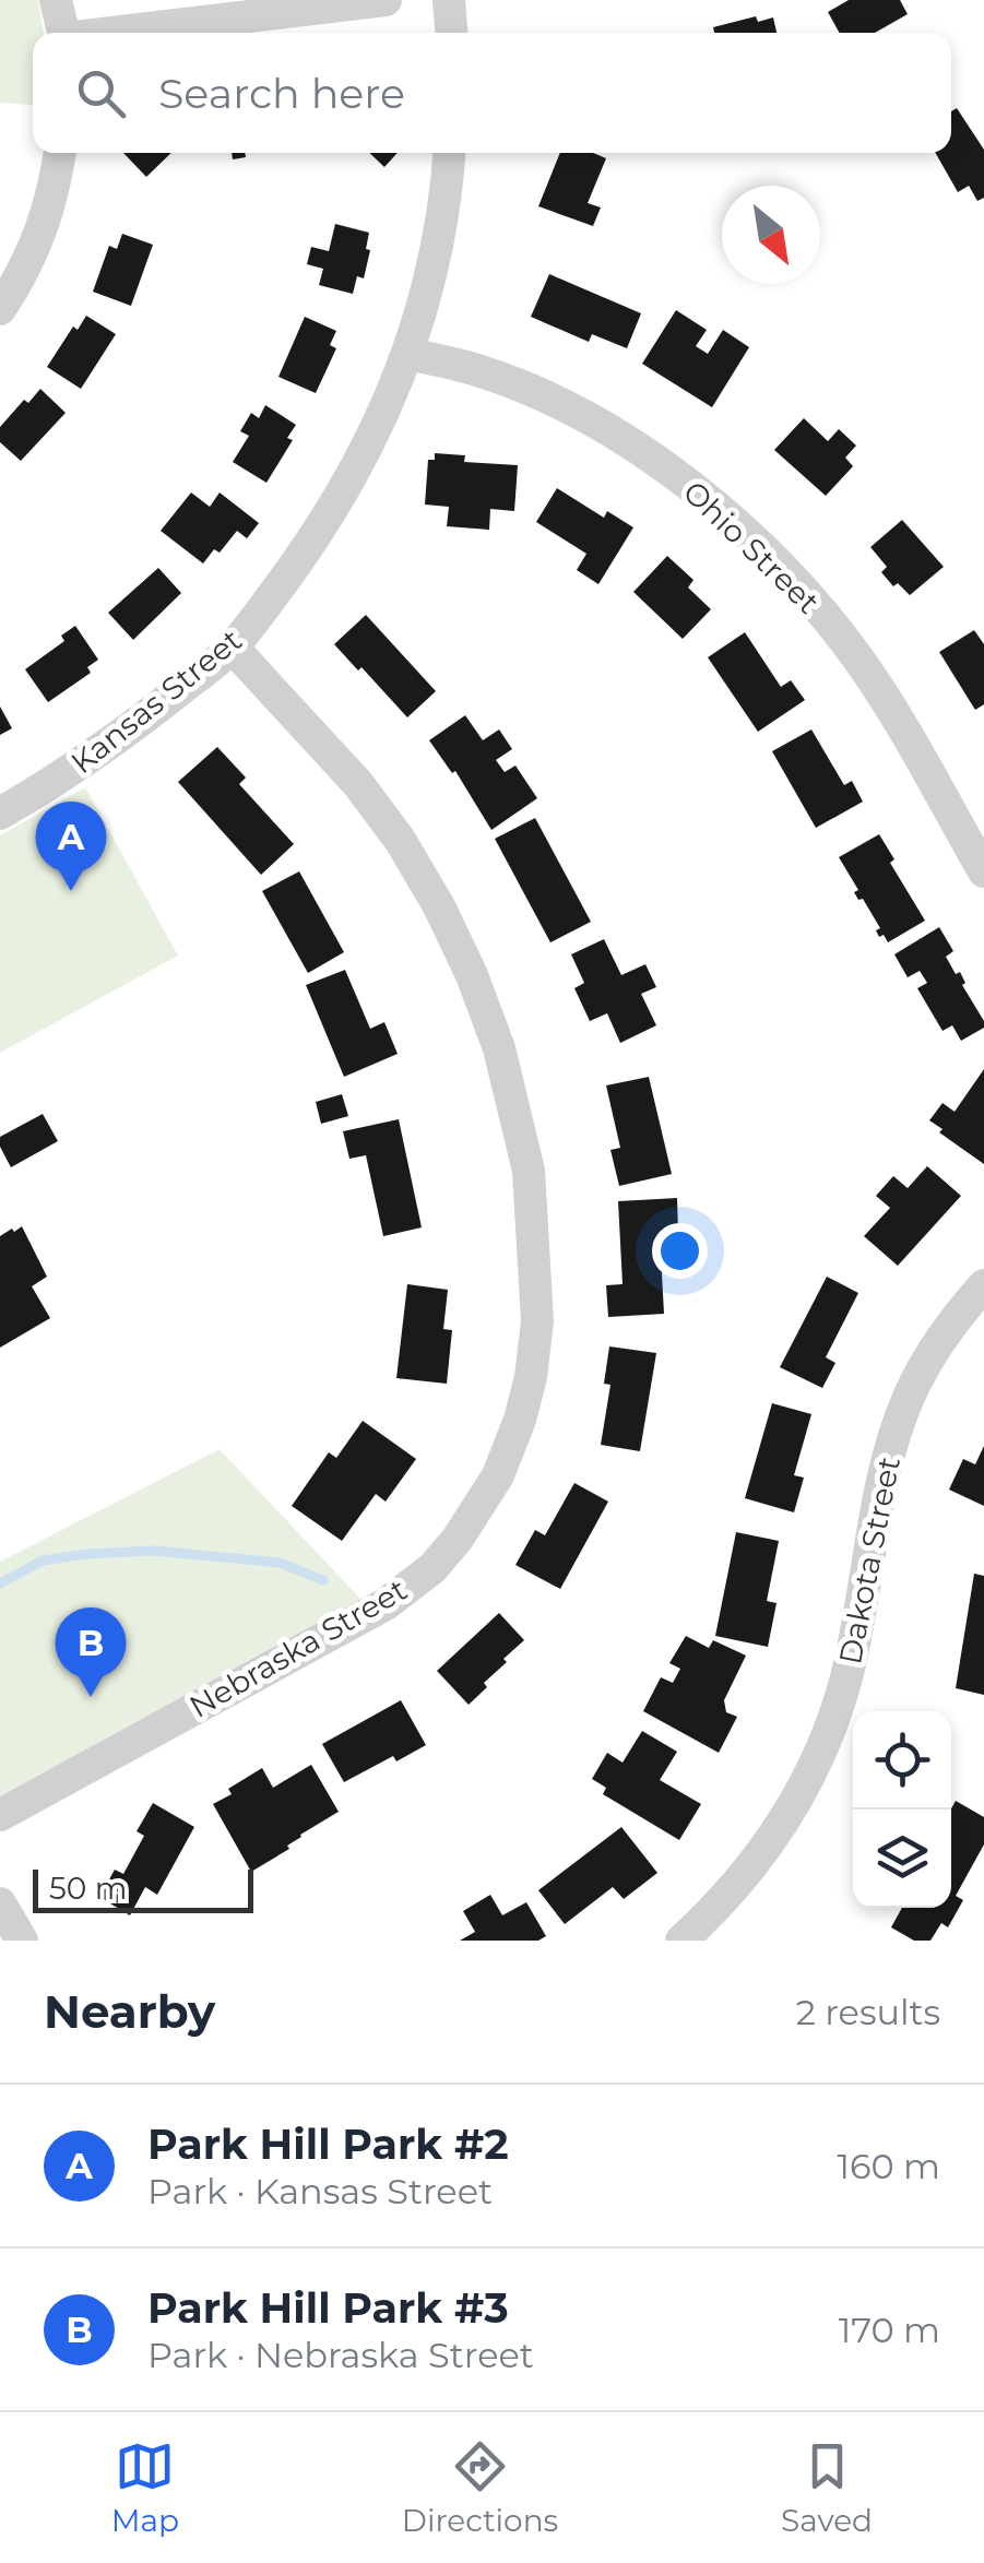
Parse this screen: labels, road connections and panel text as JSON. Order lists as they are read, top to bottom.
{
  "streets": {
    "street": [
      "Ohio Street",
      "Kansas Street",
      "Dakota Street",
      "Nebraska Street"
    ]
  },
  "crossings": [
    ["Ohio Street", "Kansas Street"],
    ["Kansas Street", "Nebraska Street"]
  ],
  "scale_bar": "50 m",
  "north": "bottom right",
  "page": {
    "search": "Search here",
    "pins": ["A", "B"],
    "scale": "50 m",
    "heading": ["Nearby", "2 results"],
    "list": [
      {
        "mark": "A",
        "name": "Park Hill Park #2",
        "note": "Park · Kansas Street",
        "value": "160 m"
      },
      {
        "mark": "B",
        "name": "Park Hill Park #3",
        "note": "Park · Nebraska Street",
        "value": "170 m"
      }
    ],
    "nav": ["Map", "Directions", "Saved"]
  }
}
